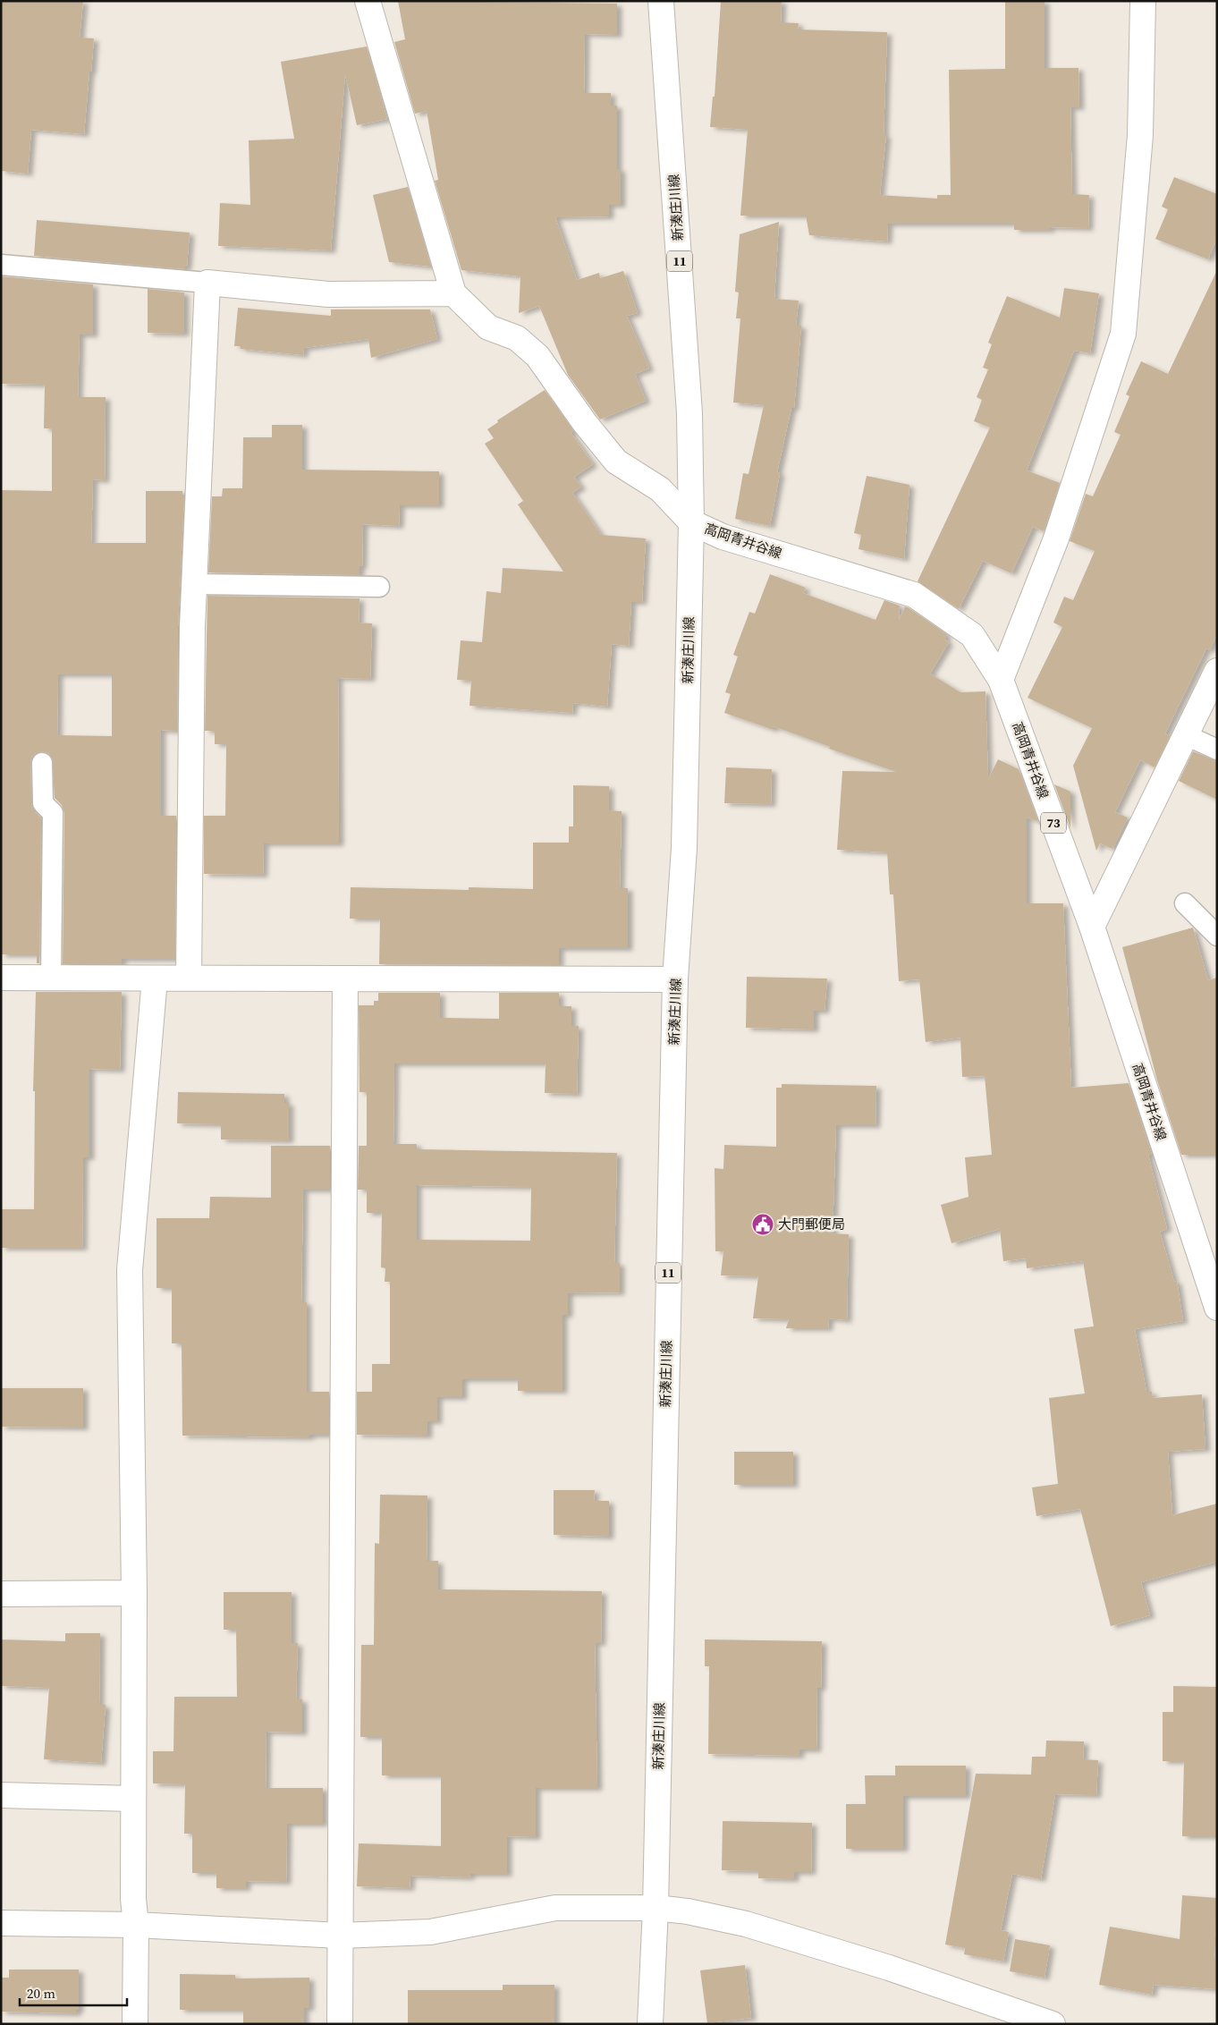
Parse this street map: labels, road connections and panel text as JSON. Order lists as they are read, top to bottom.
{
  "streets": {
    "street": [
      "新湊庄川線",
      "11",
      "高岡青井谷線",
      "73"
    ]
  },
  "crossings": [
    ["新湊庄川線", "高岡青井谷線"]
  ],
  "places": {
    "public building": ["大門郵便局"]
  },
  "scale_bar": "20 m"
}
